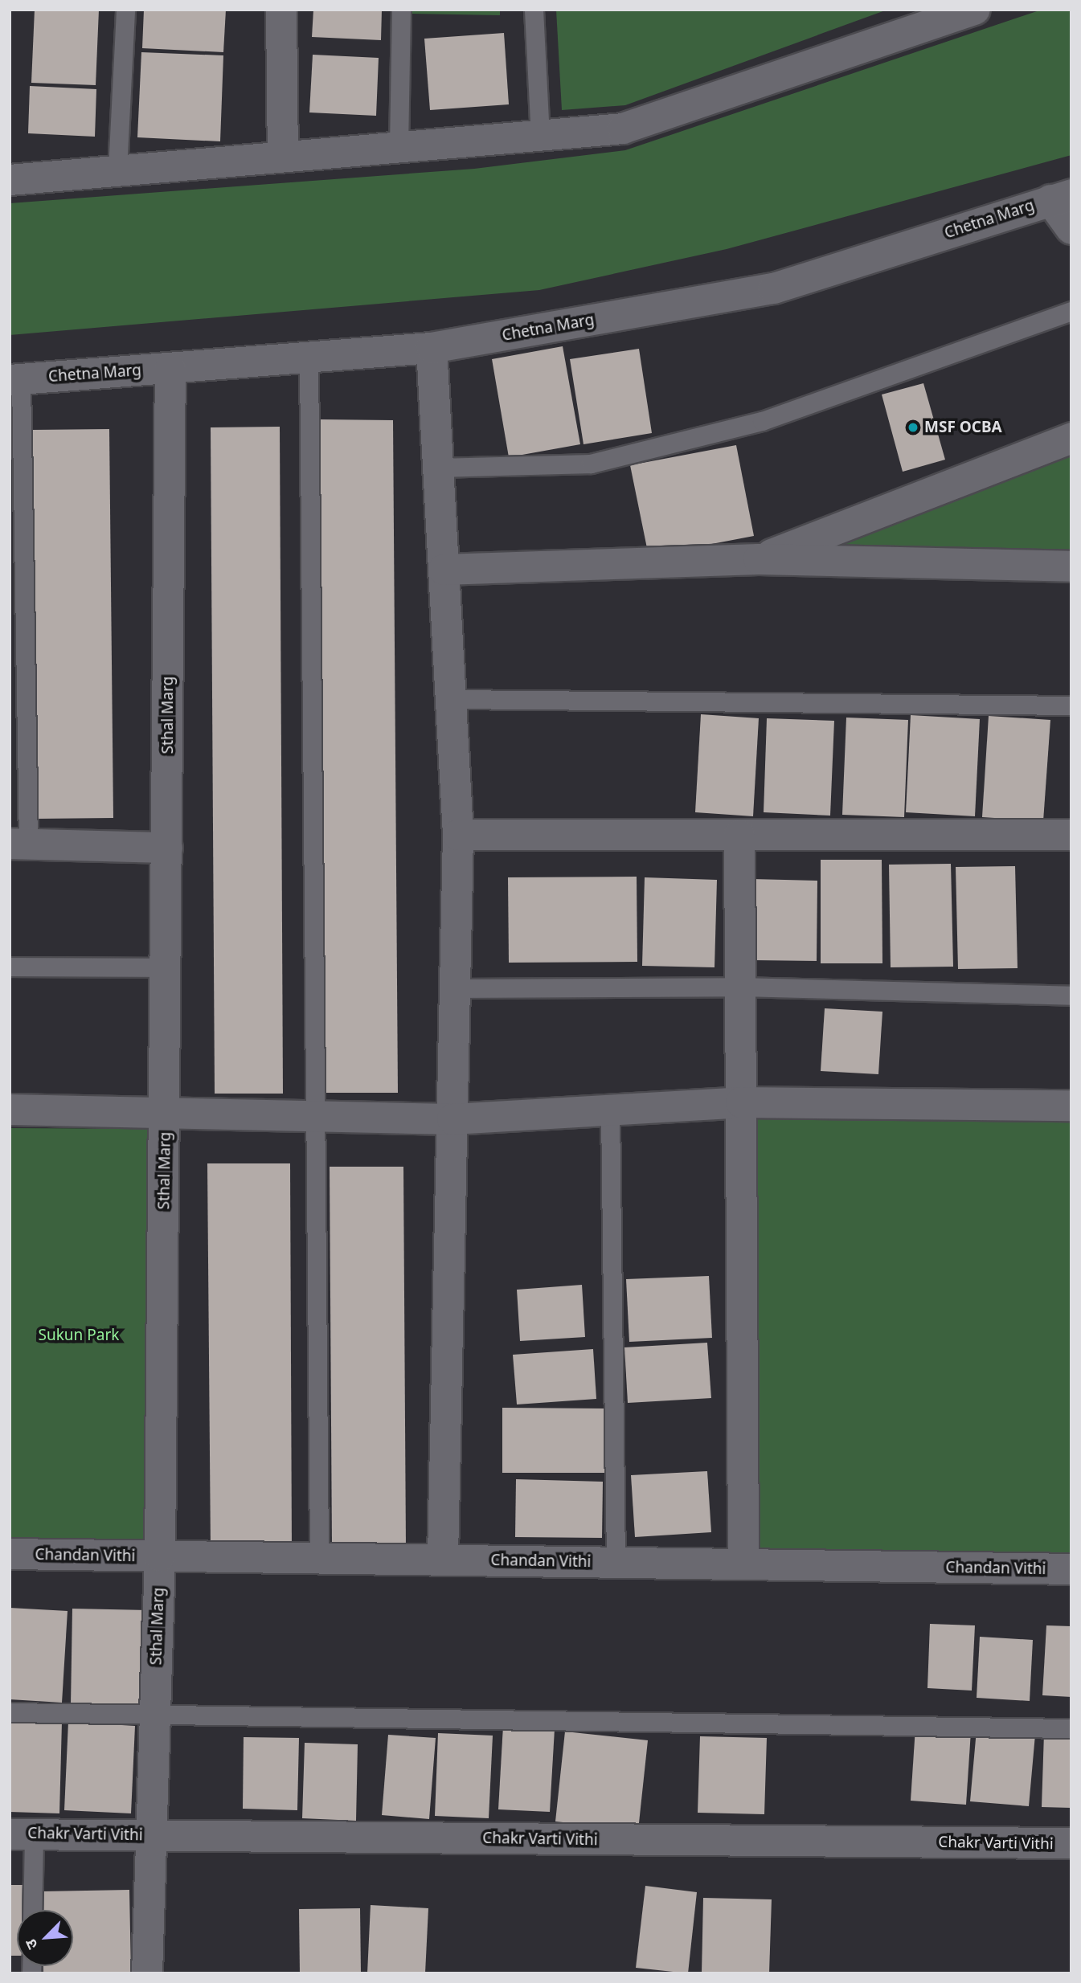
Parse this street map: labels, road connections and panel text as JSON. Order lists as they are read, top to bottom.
{
  "streets": {
    "street": [
      "Chetna Marg",
      "Sthal Marg",
      "Chandan Vithi",
      "Chakr Varti Vithi"
    ]
  },
  "crossings": [
    ["Chetna Marg", "Sthal Marg"],
    ["Sthal Marg", "Chandan Vithi"],
    ["Sthal Marg", "Chakr Varti Vithi"]
  ],
  "parks": ["Sukun Park"],
  "places": ["MSF OCBA"],
  "north": "bottom left"
}
